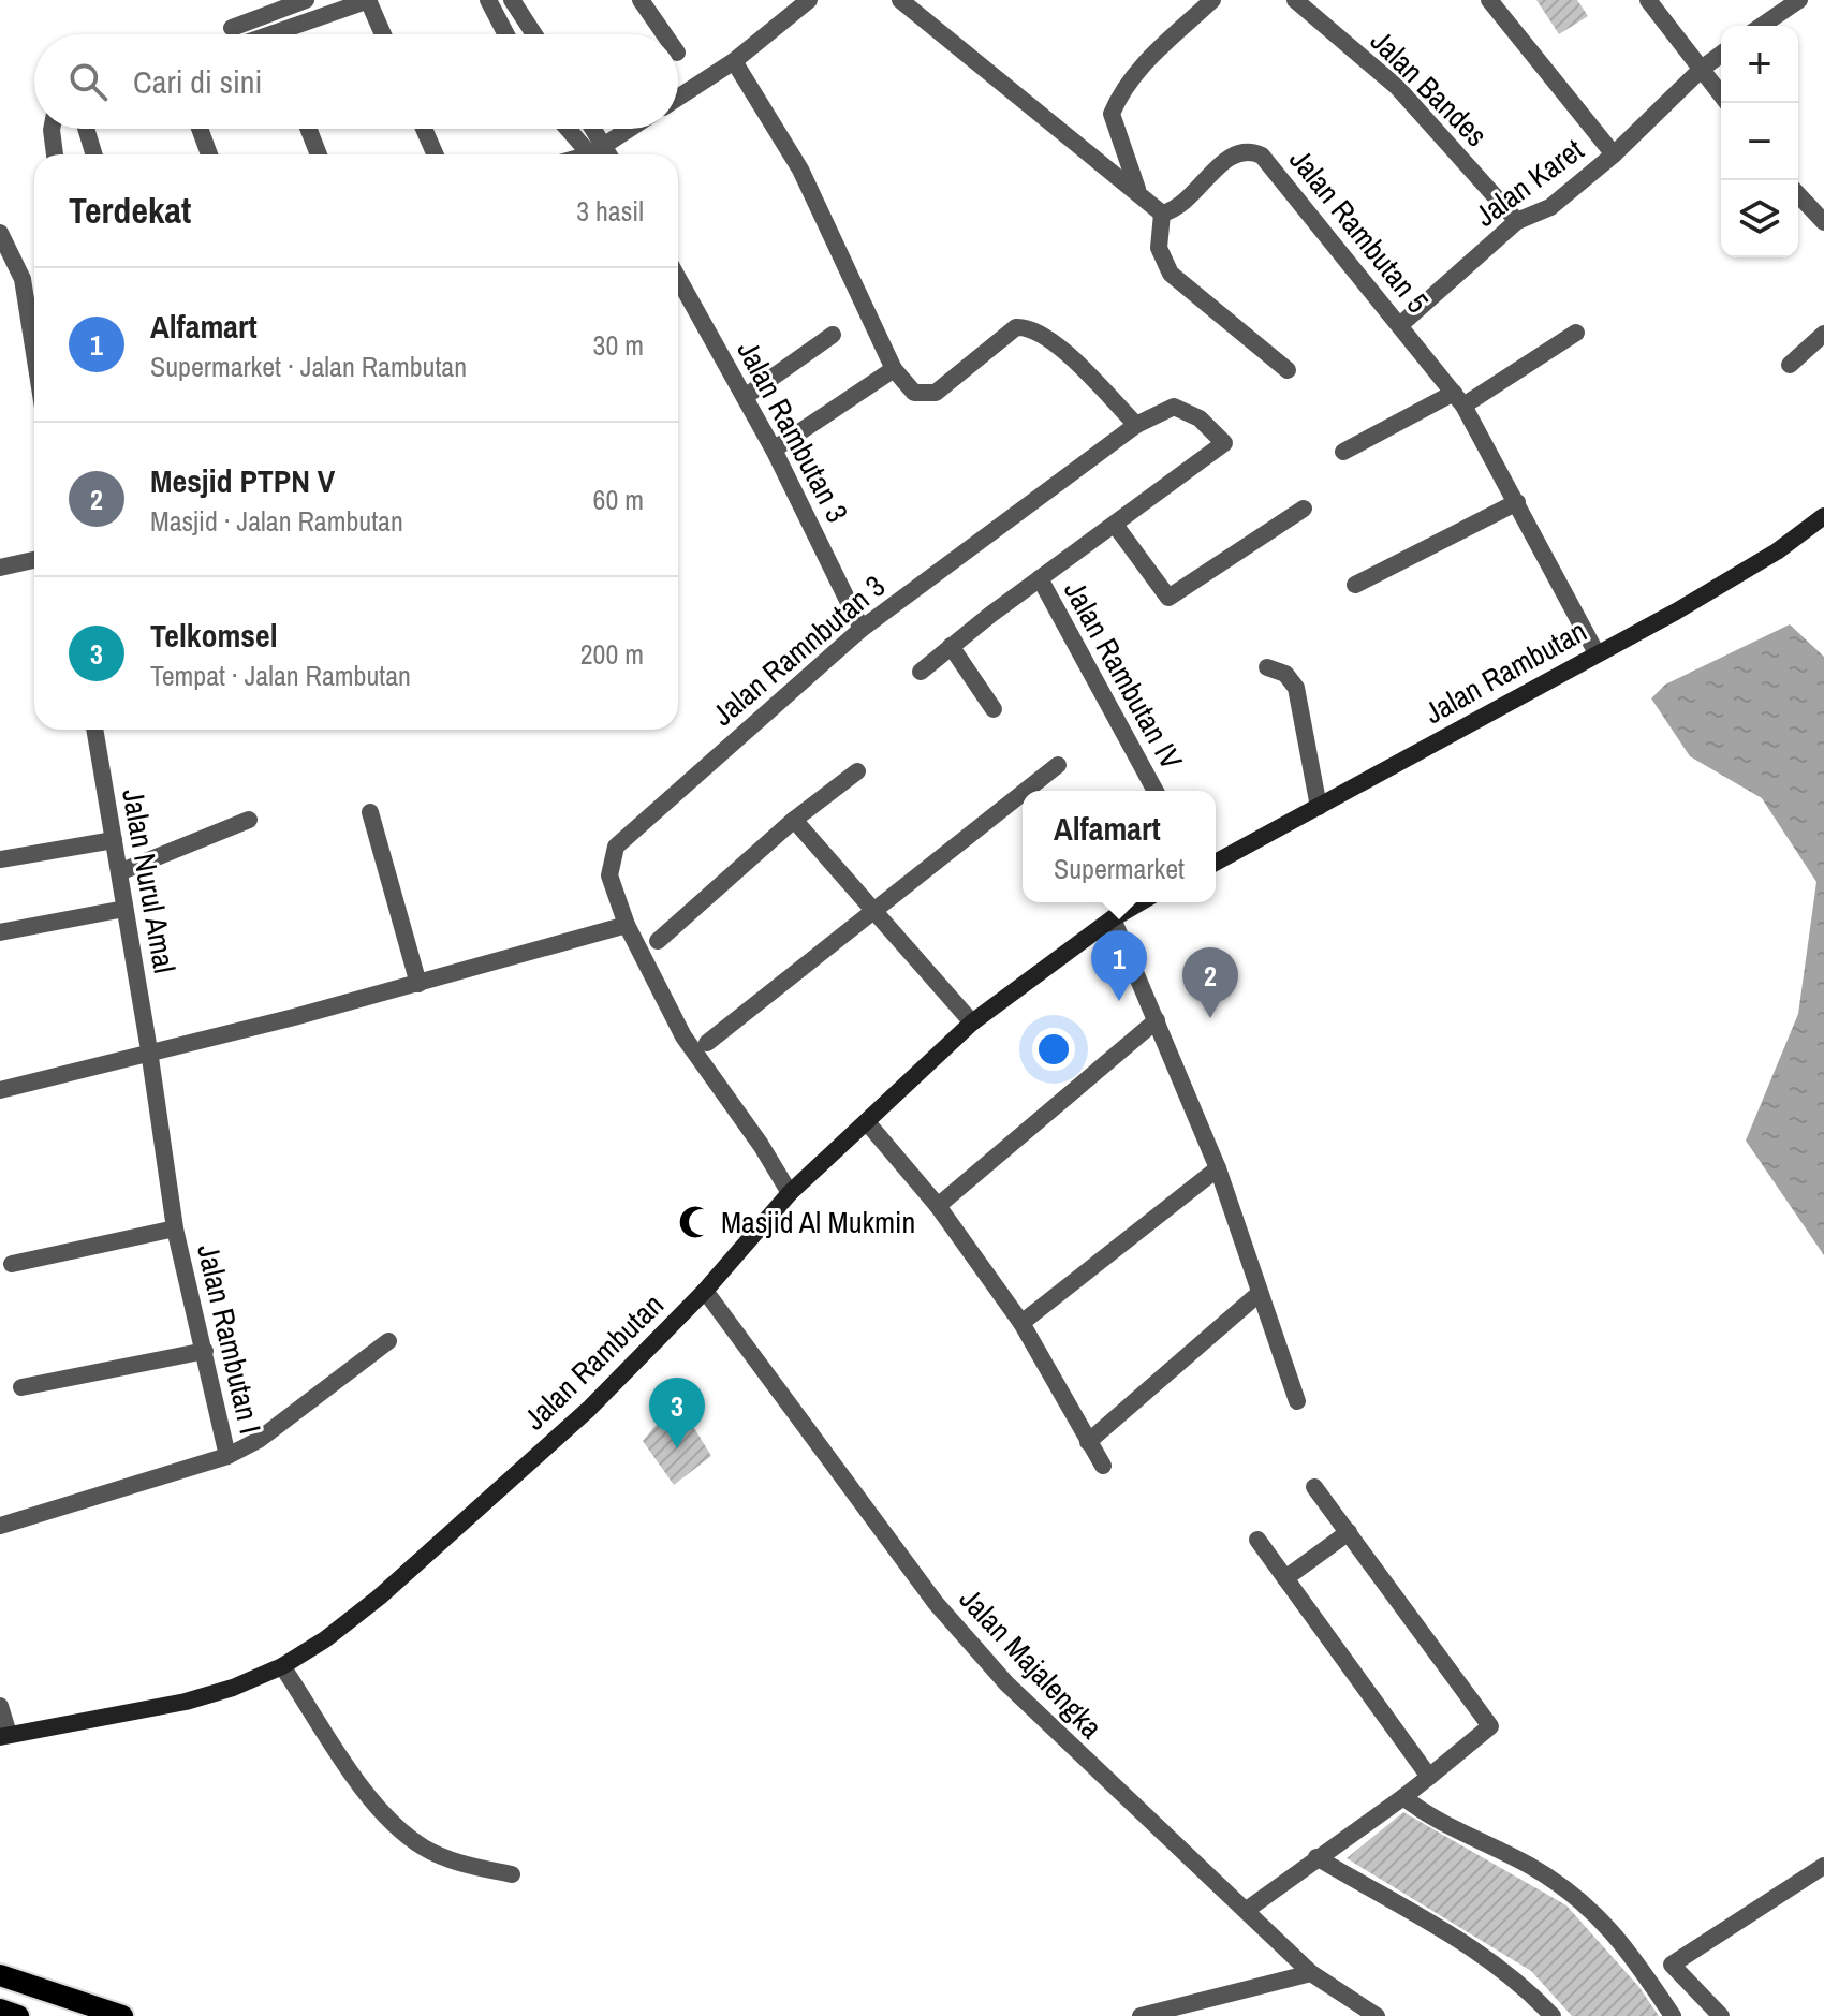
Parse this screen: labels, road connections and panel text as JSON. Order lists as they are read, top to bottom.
{
  "streets": {
    "main road": ["Jalan Rambutan"],
    "street": [
      "Jalan Bandes",
      "Jalan Karet",
      "Jalan Rambutan 5",
      "Jalan Rambutan 3",
      "Jalan Ramnbutan 3",
      "Jalan Rambutan IV",
      "Jalan Nurul Amal",
      "Jalan Rambutan I",
      "Jalan Majalengka"
    ]
  },
  "crossings": [
    ["Jalan Bandes", "Jalan Karet"],
    ["Jalan Karet", "Jalan Rambutan 5"],
    ["Jalan Rambutan 5", "Jalan Rambutan"],
    ["Jalan Rambutan 3", "Jalan Ramnbutan 3"],
    ["Jalan Ramnbutan 3", "Jalan Rambutan"],
    ["Jalan Rambutan", "Jalan Majalengka"],
    ["Jalan Nurul Amal", "Jalan Rambutan I"]
  ],
  "places": {
    "mosque": ["Masjid Al Mukmin"]
  },
  "page": {
    "map_buttons": ["+", "−"],
    "search": "Cari di sini",
    "heading": ["Terdekat", "3 hasil"],
    "list": [
      {
        "mark": "1",
        "name": "Alfamart",
        "note": "Supermarket · Jalan Rambutan",
        "value": "30 m"
      },
      {
        "mark": "2",
        "name": "Mesjid PTPN V",
        "note": "Masjid · Jalan Rambutan",
        "value": "60 m"
      },
      {
        "mark": "3",
        "name": "Telkomsel",
        "note": "Tempat · Jalan Rambutan",
        "value": "200 m"
      }
    ],
    "popup": ["Alfamart", "Supermarket"],
    "pins": ["1", "2", "3"]
  }
}
